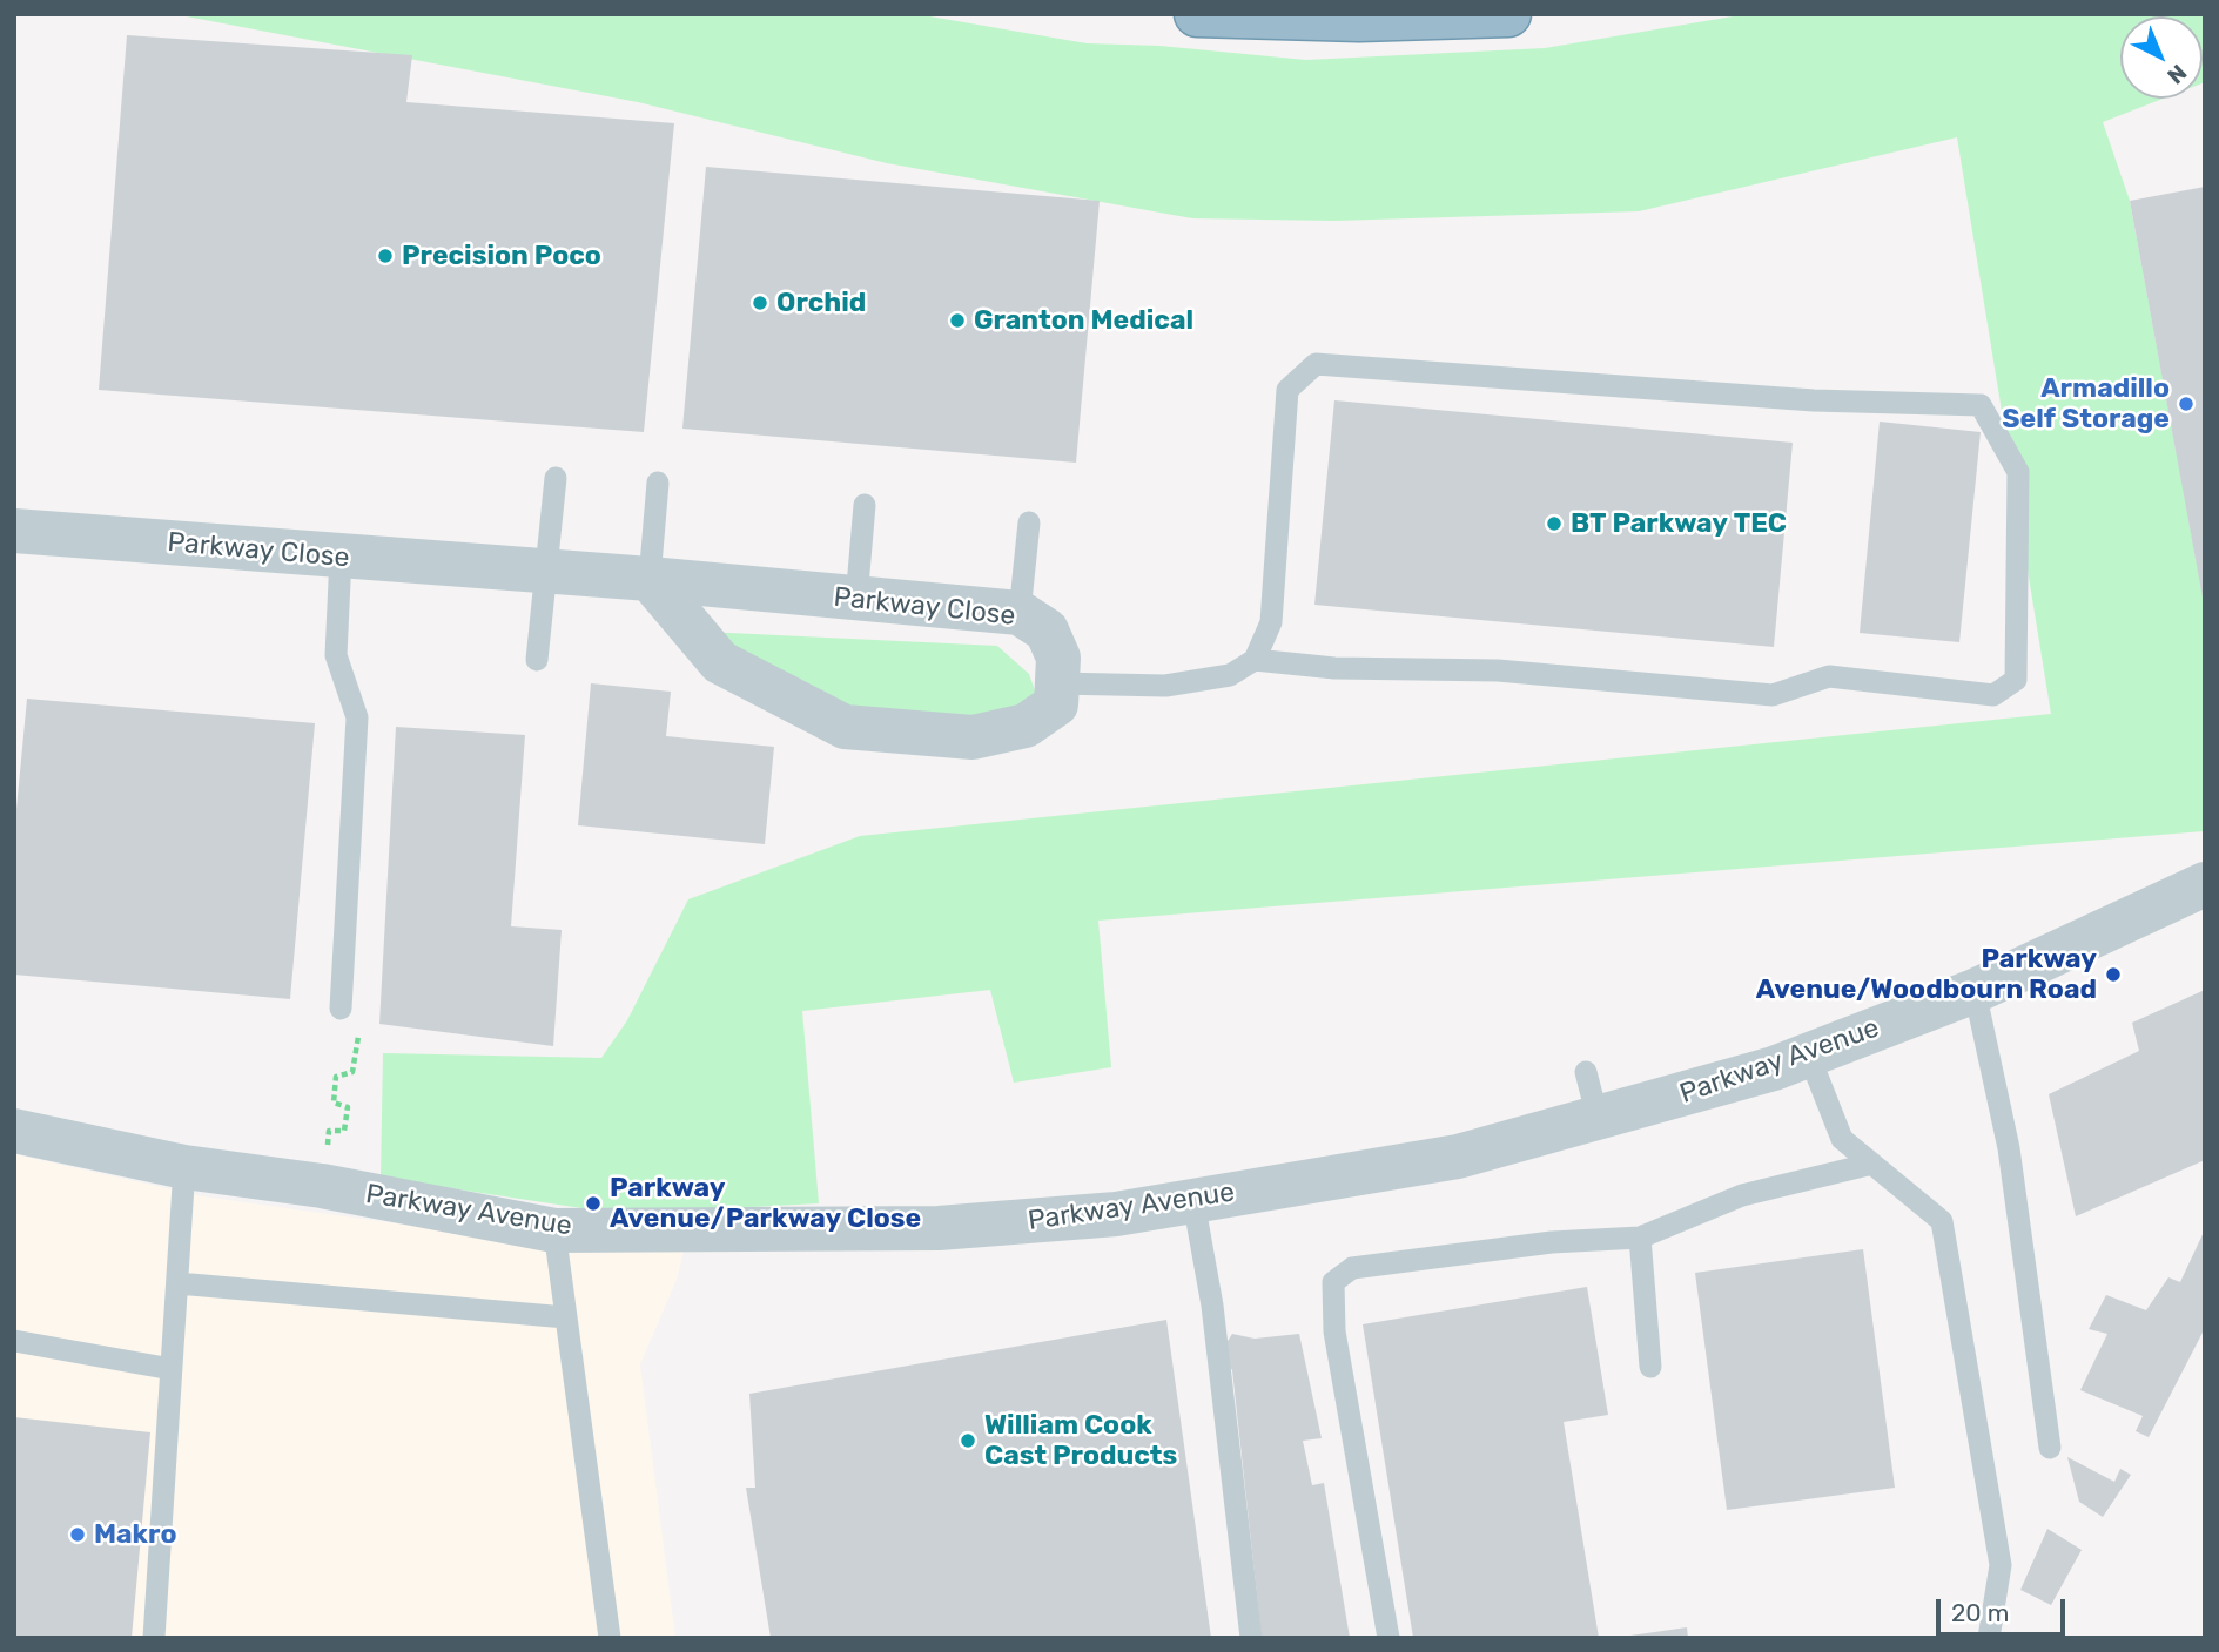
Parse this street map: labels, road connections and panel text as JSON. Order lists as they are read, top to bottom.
{
  "streets": {
    "street": ["Parkway Close", "Parkway Avenue"]
  },
  "places": [
    "Precision Poco",
    "Orchid",
    "Granton Medical",
    "Armadillo Self Storage",
    "BT Parkway TEC",
    "Parkway Avenue/Woodbourn Road",
    "Parkway Avenue/Parkway Close",
    "William Cook Cast Products",
    "Makro"
  ],
  "scale_bar": "20 m",
  "north": "bottom right"
}
